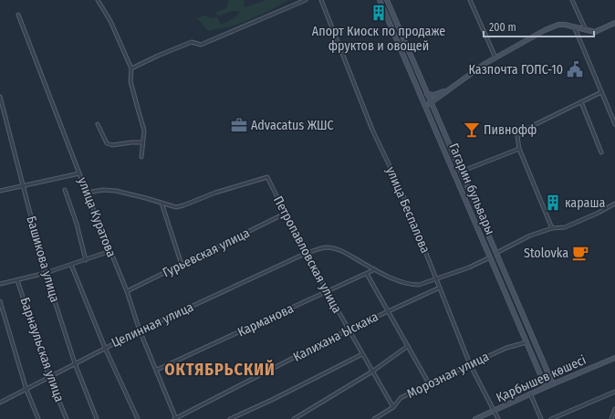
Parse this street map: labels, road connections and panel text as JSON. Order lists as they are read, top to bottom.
{
  "streets": {
    "main road": ["Гагарин бульвары", "Қарбышев көшесі"],
    "street": [
      "улица Беспалова",
      "улица Куратова",
      "Гурьевская улица",
      "Петропавловская улица",
      "Башикова улица",
      "Карманова",
      "Целинная улица",
      "Калихана Ыскака",
      "Барнаульская улица",
      "Морозная улица"
    ]
  },
  "crossings": [
    ["Гагарин бульвары", "Целинная улица"],
    ["Гагарин бульвары", "Морозная улица"],
    ["Гагарин бульвары", "Қарбышев көшесі"],
    ["улица Беспалова", "Целинная улица"],
    ["улица Беспалова", "Калихана Ыскака"],
    ["улица Беспалова", "Морозная улица"],
    ["улица Беспалова", "Қарбышев көшесі"],
    ["улица Куратова", "Гурьевская улица"],
    ["улица Куратова", "Карманова"],
    ["улица Куратова", "Целинная улица"],
    ["улица Куратова", "Калихана Ыскака"],
    ["Гурьевская улица", "Петропавловская улица"],
    ["Петропавловская улица", "Карманова"],
    ["Петропавловская улица", "Целинная улица"],
    ["Петропавловская улица", "Калихана Ыскака"],
    ["Петропавловская улица", "Морозная улица"],
    ["Башикова улица", "Целинная улица"],
    ["Карманова", "Целинная улица"],
    ["Целинная улица", "Барнаульская улица"]
  ],
  "districts": ["ОКТЯБРЬСКИЙ"],
  "places": {
    "building": ["Апорт Киоск по продаже фруктов и овощей", "караша"],
    "public building": ["Казпочта ГОПС-10"],
    "office": ["Advacatus ЖШС"],
    "bar": ["Пивнофф"],
    "cafe": ["Stolovka"]
  },
  "scale_bar": "200 m"
}
